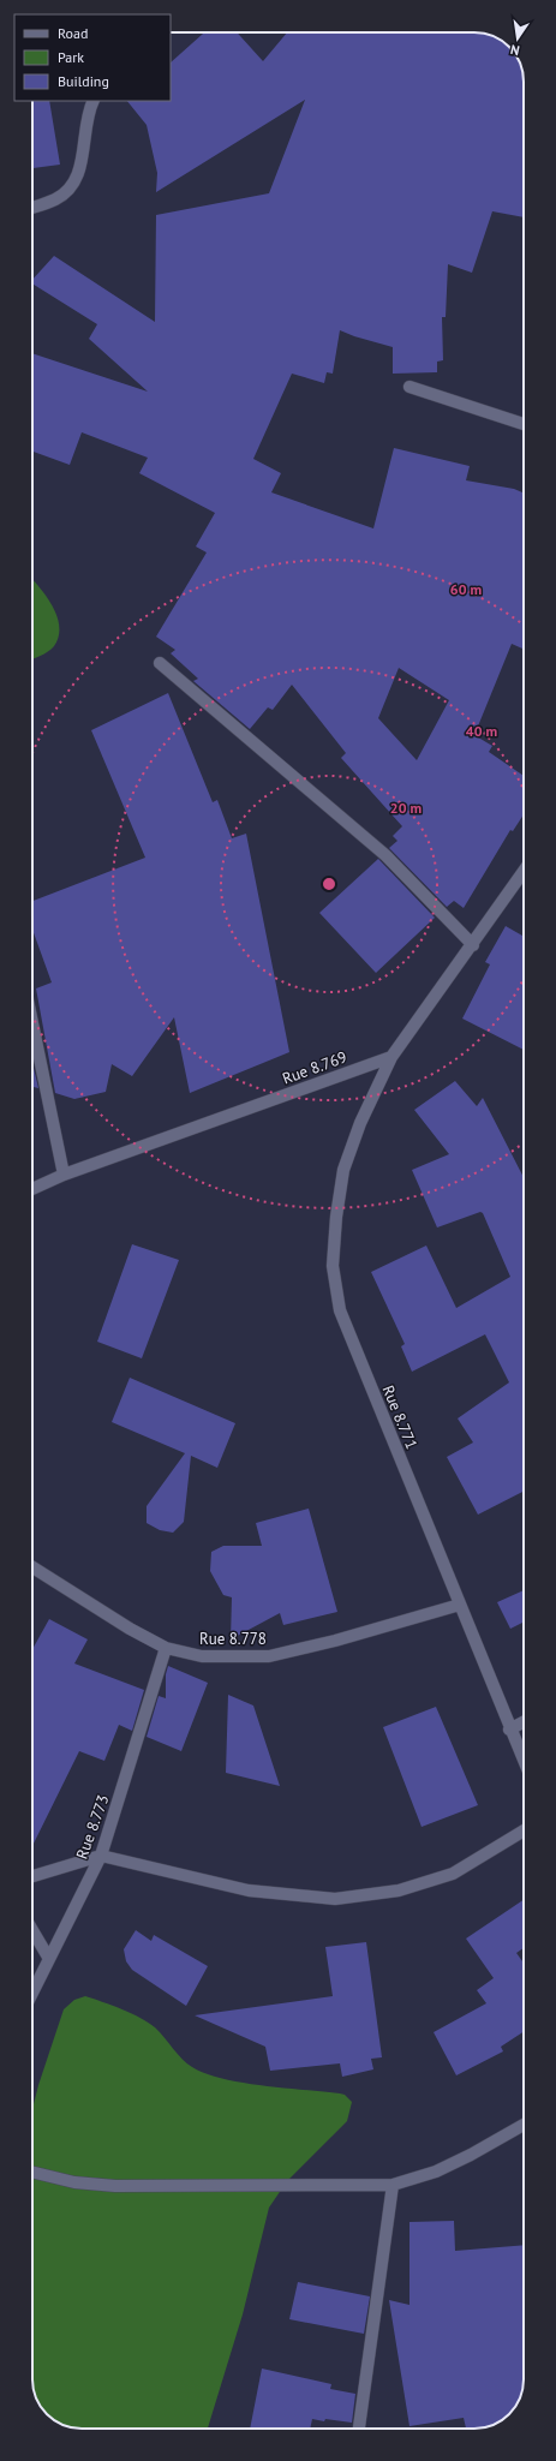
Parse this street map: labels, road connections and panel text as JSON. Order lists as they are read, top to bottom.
{
  "streets": {
    "street": [
      "Rue 8.769",
      "Rue 8.771",
      "Rue 8.778",
      "Rue 8.773"
    ]
  },
  "crossings": [
    ["Rue 8.769", "Rue 8.771"],
    ["Rue 8.771", "Rue 8.778"],
    ["Rue 8.778", "Rue 8.773"]
  ],
  "legend": ["Road", "Park", "Building"],
  "north": "bottom",
  "rings": ["60 m", "40 m", "20 m"]
}
